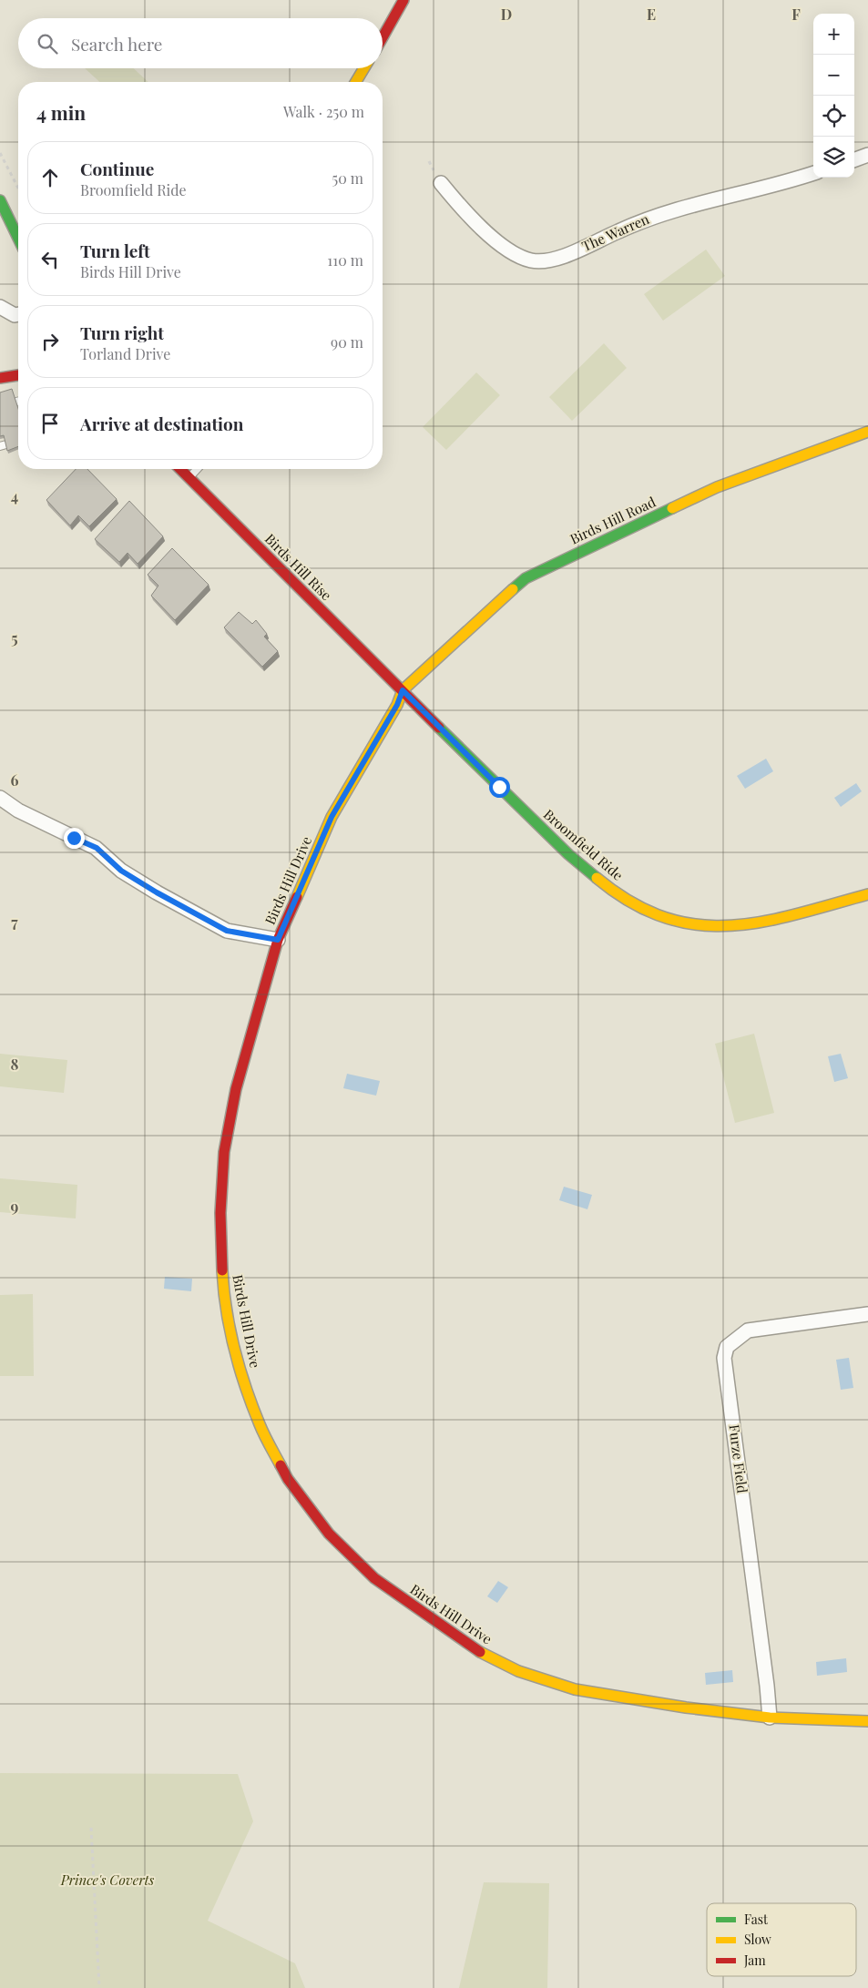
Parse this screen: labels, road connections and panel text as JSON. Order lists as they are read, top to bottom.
{
  "streets": {
    "street": [
      "The Warren",
      "Birds Hill Road",
      "Birds Hill Rise",
      "Broomfield Ride",
      "Birds Hill Drive",
      "Furze Field"
    ]
  },
  "crossings": [
    ["Birds Hill Road", "Birds Hill Rise"],
    ["Birds Hill Road", "Broomfield Ride"],
    ["Birds Hill Road", "Birds Hill Drive"],
    ["Birds Hill Rise", "Broomfield Ride"],
    ["Birds Hill Rise", "Birds Hill Drive"],
    ["Broomfield Ride", "Birds Hill Drive"],
    ["Birds Hill Drive", "Furze Field"]
  ],
  "parks": ["Prince's Coverts"],
  "legend": ["Fast", "Slow", "Jam"],
  "page": {
    "map_buttons": ["+", "−"],
    "search": "Search here",
    "heading": ["4 min", "Walk · 250 m"],
    "list": [
      ["Continue", "Broomfield Ride", "50 m"],
      ["Turn left", "Birds Hill Drive", "110 m"],
      ["Turn right", "Torland Drive", "90 m"],
      "Arrive at destination"
    ]
  },
  "grid": {
    "columns": ["D", "E", "F"],
    "rows": [
      "4",
      "5",
      "6",
      "7",
      "8",
      "9"
    ]
  }
}
